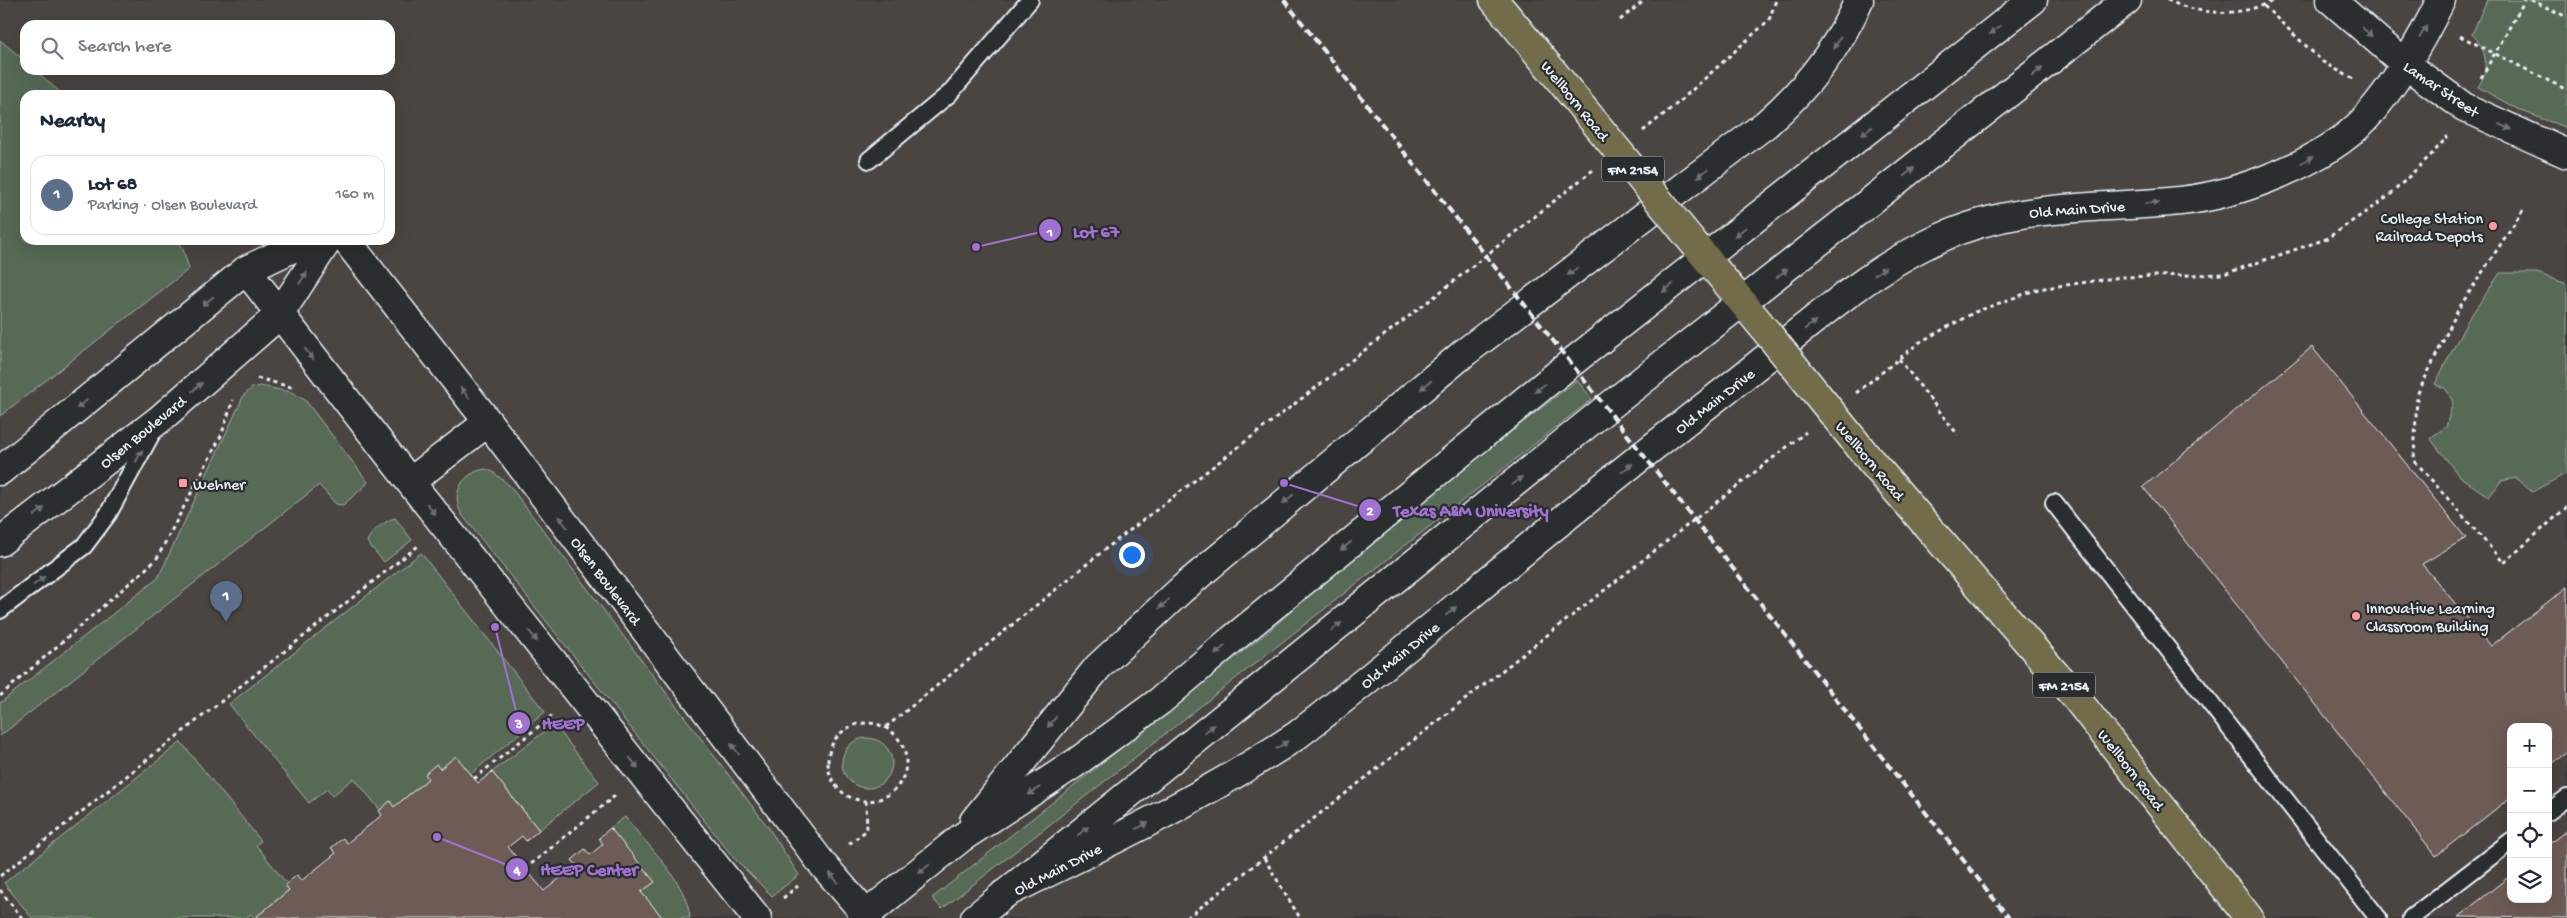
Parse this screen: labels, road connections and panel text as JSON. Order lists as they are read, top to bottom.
{
  "streets": {
    "main road": ["Wellborn Road", "FM 2154"],
    "street": ["Lamar Street", "Old Main Drive", "Olsen Boulevard"]
  },
  "crossings": [
    ["Lamar Street", "Old Main Drive"],
    ["Wellborn Road", "Old Main Drive"]
  ],
  "one_way": ["Lamar Street"],
  "places": {
    "other": [
      "College Station Railroad Depots",
      "Lot 67",
      "Texas A&M University",
      "Innovative Learning Classroom Building",
      "HEEP",
      "HEEP Center"
    ],
    "transit": ["Wehner"]
  },
  "page": {
    "search": "Search here",
    "heading": "Nearby",
    "list": [
      {
        "mark": "1",
        "name": "Lot 68",
        "note": "Parking · Olsen Boulevard",
        "value": "160 m"
      }
    ],
    "pins": "1",
    "map_buttons": ["+", "−"]
  }
}
